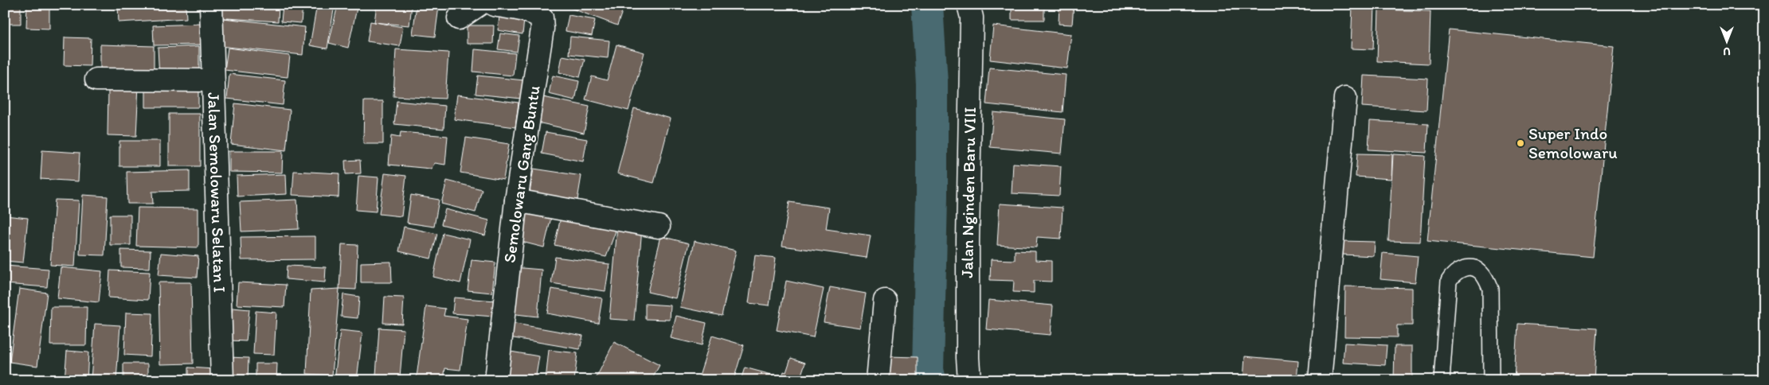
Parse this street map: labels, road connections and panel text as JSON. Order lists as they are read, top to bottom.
{
  "streets": {
    "street": ["Semolowaru Gang Buntu", "Jalan Semolowaru Selatan I", "Jalan Nginden Baru VIII"]
  },
  "places": ["Super Indo Semolowaru"],
  "north": "bottom"
}
